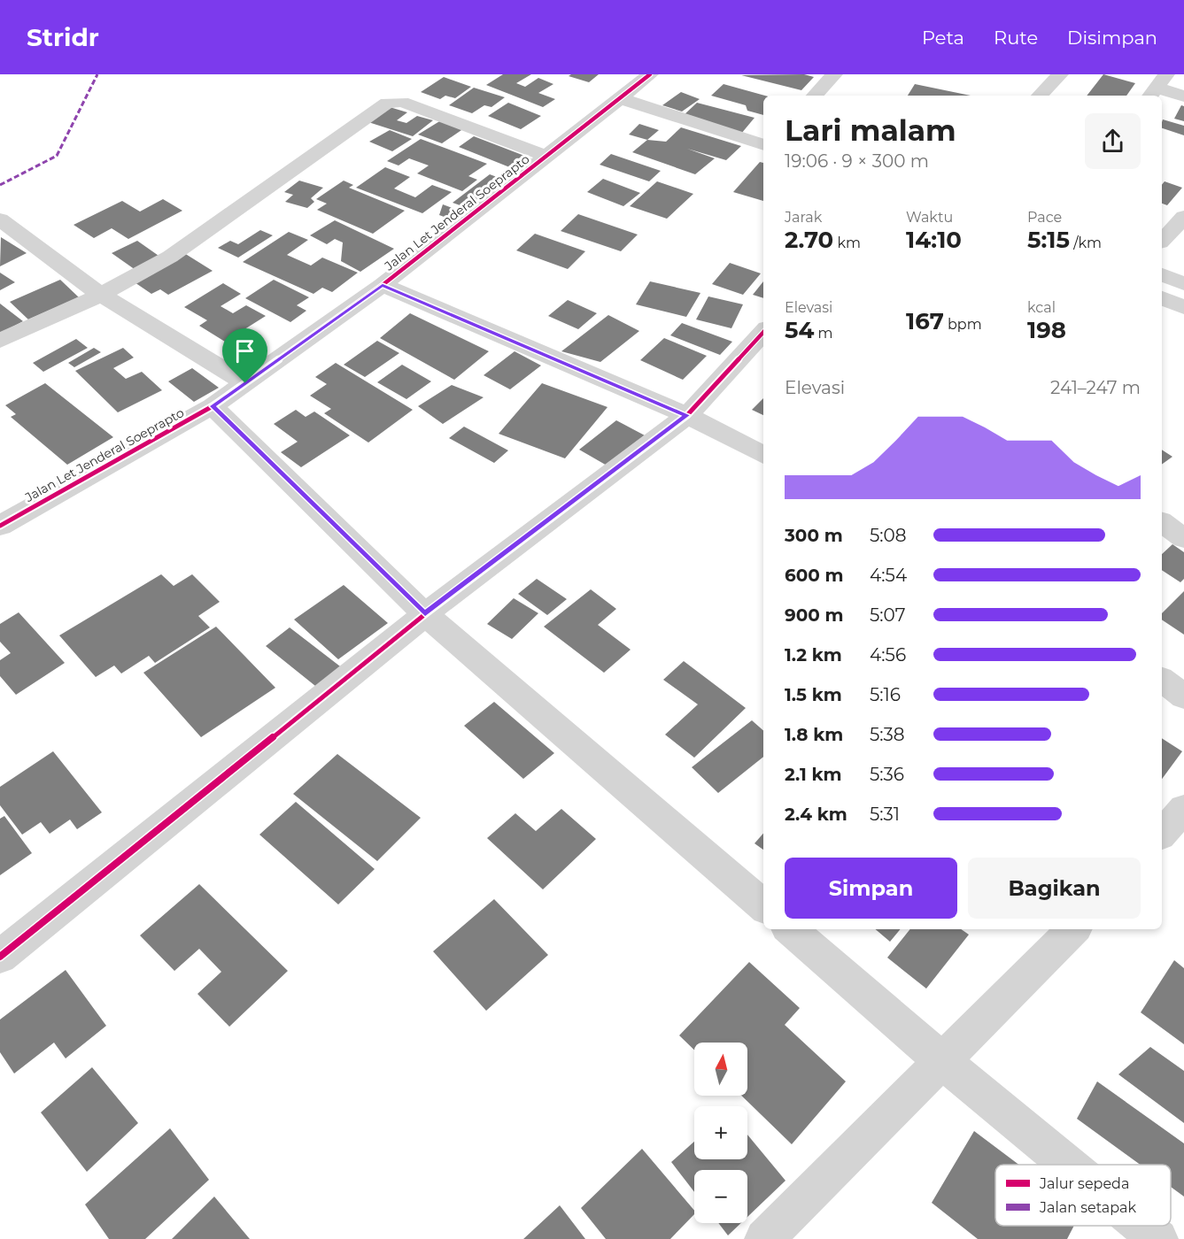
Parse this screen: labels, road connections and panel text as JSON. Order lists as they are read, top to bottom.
{
  "streets": {
    "street": ["Jalan Let Jenderal Soeprapto"]
  },
  "legend": ["Jalur sepeda", "Jalan setapak"],
  "north": "top",
  "page": {
    "header": "Stridr",
    "nav": ["Peta", "Rute", "Disimpan"],
    "heading": ["Lari malam", "19:06 · 9 × 300 m"],
    "stats": [
      ["Jarak", "2.70 km"],
      ["Waktu", "14:10"],
      ["Pace", "5:15 /km"],
      ["Elevasi", "54 m"],
      ["167 bpm"],
      ["kcal", "198"]
    ],
    "chart": ["Elevasi", "241–247 m"],
    "list": [
      {
        "name": "300 m",
        "note": "5:08"
      },
      {
        "name": "600 m",
        "note": "4:54"
      },
      {
        "name": "900 m",
        "note": "5:07"
      },
      {
        "name": "1.2 km",
        "note": "4:56"
      },
      {
        "name": "1.5 km",
        "note": "5:16"
      },
      {
        "name": "1.8 km",
        "note": "5:38"
      },
      {
        "name": "2.1 km",
        "note": "5:36"
      },
      {
        "name": "2.4 km",
        "note": "5:31"
      }
    ],
    "buttons": ["Simpan", "Bagikan"],
    "map_buttons": ["+", "−"]
  }
}
